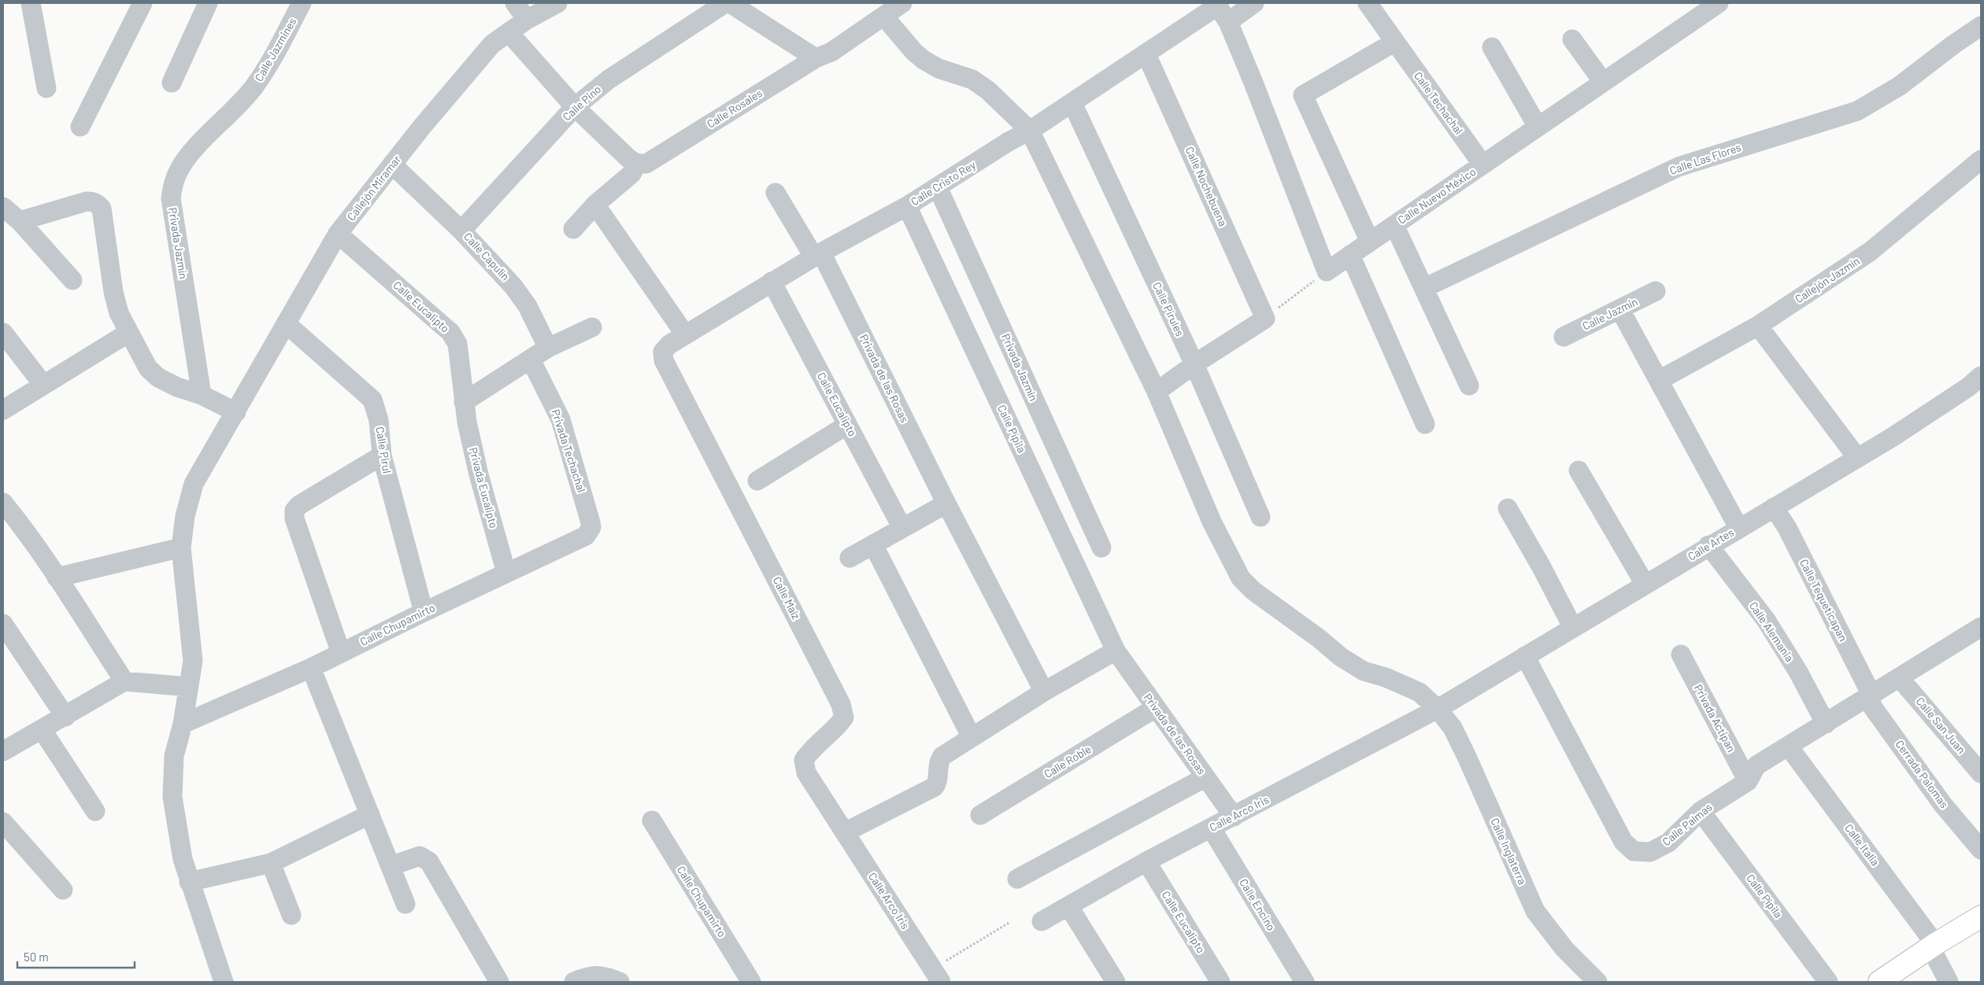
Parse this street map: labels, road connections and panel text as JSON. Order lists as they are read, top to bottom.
{
  "streets": {
    "street": [
      "Calle Jazmines",
      "Calle Pino",
      "Calle Techachal",
      "Calle Rosales",
      "Calle Las Flores",
      "Calle Cristo Rey",
      "Calle Nochebuena",
      "Callejón Miramar",
      "Calle Nuevo México",
      "Privada Jazmín",
      "Calle Capulín",
      "Callejón Jazmín",
      "Calle Eucalipto",
      "Calle Pirules",
      "Calle Jazmín",
      "Privada de las Rosas",
      "Calle Pípila",
      "Calle Pirul",
      "Privada Techachal",
      "Privada Eucalipto",
      "Calle Artes",
      "Calle Maíz",
      "Calle Tequeticapan",
      "Calle Chupamirto",
      "Calle Alemania",
      "Privada Actipan",
      "Calle San Juan",
      "Calle Roble",
      "Cerrada Palomas",
      "Calle Arco Iris",
      "Calle Palmas",
      "Calle Italia",
      "Calle Inglaterra",
      "Calle Encino"
    ]
  },
  "crossings": [
    ["Calle Jazmines", "Privada Jazmín"],
    ["Calle Pino", "Calle Capulín"],
    ["Calle Techachal", "Calle Nuevo México"],
    ["Calle Cristo Rey", "Calle Nochebuena"],
    ["Calle Cristo Rey", "Privada Jazmín"],
    ["Calle Cristo Rey", "Calle Eucalipto"],
    ["Calle Cristo Rey", "Calle Pirules"],
    ["Calle Cristo Rey", "Privada de las Rosas"],
    ["Calle Cristo Rey", "Calle Pípila"],
    ["Calle Cristo Rey", "Calle Maíz"],
    ["Callejón Miramar", "Calle Capulín"],
    ["Callejón Miramar", "Calle Eucalipto"],
    ["Callejón Miramar", "Calle Pirul"],
    ["Callejón Miramar", "Calle Chupamirto"],
    ["Calle Eucalipto", "Privada Eucalipto"],
    ["Calle Eucalipto", "Calle Arco Iris"],
    ["Privada de las Rosas", "Calle Pípila"],
    ["Privada de las Rosas", "Calle Roble"],
    ["Privada de las Rosas", "Calle Arco Iris"],
    ["Calle Pípila", "Calle Palmas"],
    ["Calle Pirul", "Calle Chupamirto"],
    ["Privada Techachal", "Calle Chupamirto"],
    ["Privada Eucalipto", "Calle Chupamirto"],
    ["Calle Artes", "Calle Tequeticapan"],
    ["Calle Artes", "Calle Alemania"],
    ["Calle Artes", "Calle Arco Iris"],
    ["Calle Artes", "Calle Palmas"],
    ["Calle Artes", "Calle Inglaterra"],
    ["Calle Maíz", "Calle Arco Iris"],
    ["Calle Tequeticapan", "Cerrada Palomas"],
    ["Calle Tequeticapan", "Calle Palmas"],
    ["Calle Alemania", "Calle Palmas"],
    ["Privada Actipan", "Calle Palmas"],
    ["Calle San Juan", "Calle Palmas"],
    ["Cerrada Palomas", "Calle Palmas"],
    ["Calle Arco Iris", "Calle Inglaterra"],
    ["Calle Arco Iris", "Calle Encino"],
    ["Calle Palmas", "Calle Italia"]
  ],
  "scale_bar": "50 m"
}
